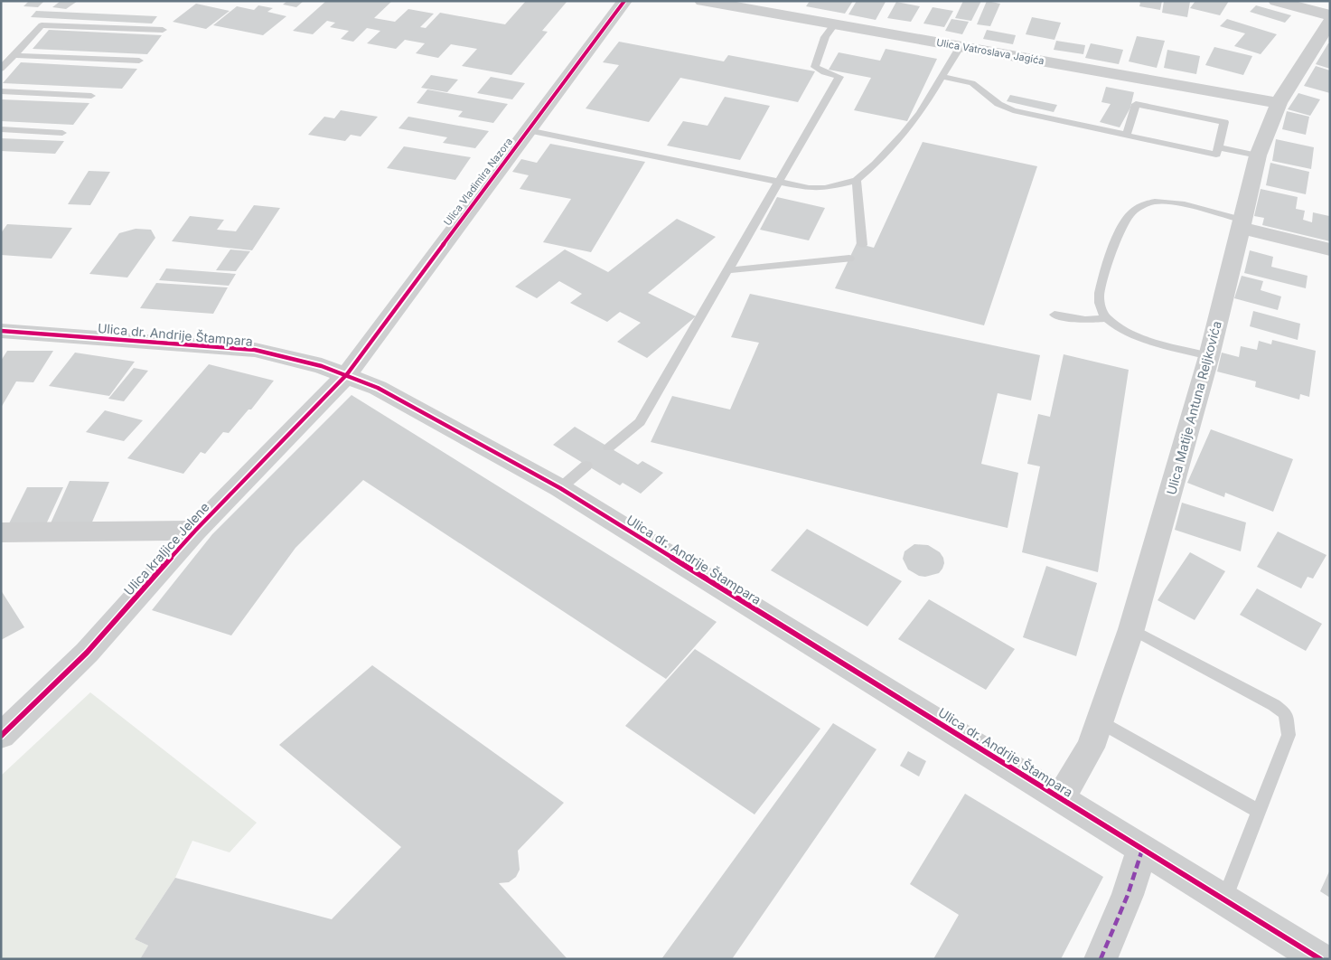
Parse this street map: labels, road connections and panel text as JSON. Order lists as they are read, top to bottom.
{
  "streets": {
    "street": [
      "Ulica Vatroslava Jagića",
      "Ulica Vladimira Nazora",
      "Ulica dr. Andrije Štampara",
      "Ulica Matije Antuna Reljkovića",
      "Ulica kraljice Jelene"
    ]
  },
  "crossings": [
    ["Ulica Vatroslava Jagića", "Ulica Matije Antuna Reljkovića"],
    ["Ulica Vladimira Nazora", "Ulica dr. Andrije Štampara"],
    ["Ulica Vladimira Nazora", "Ulica kraljice Jelene"],
    ["Ulica dr. Andrije Štampara", "Ulica Matije Antuna Reljkovića"],
    ["Ulica dr. Andrije Štampara", "Ulica kraljice Jelene"]
  ]
}
